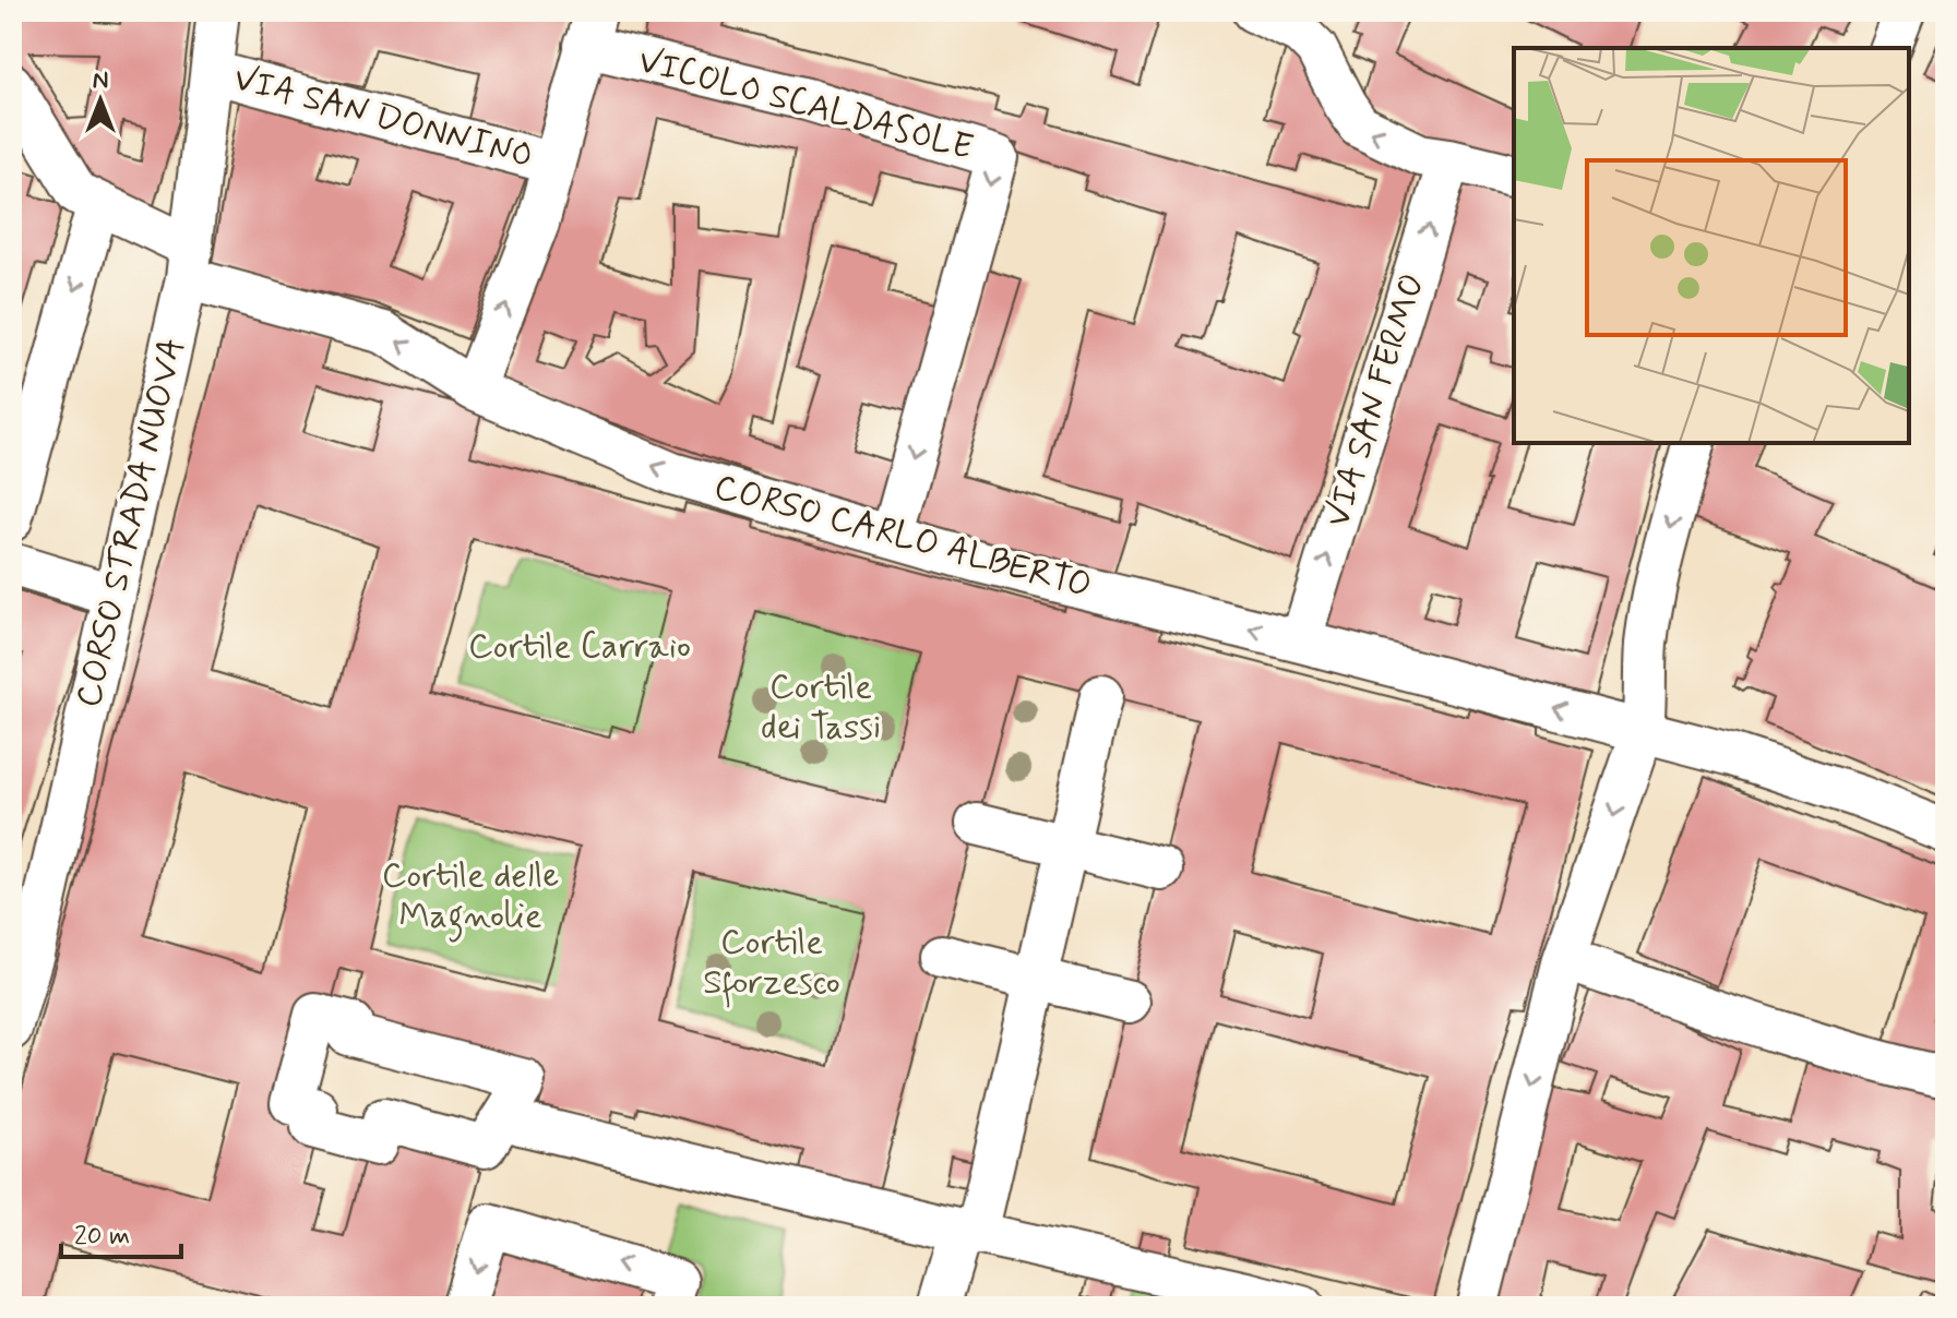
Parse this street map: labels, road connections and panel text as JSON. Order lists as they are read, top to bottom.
{
  "streets": {
    "street": [
      "VICOLO SCALDASOLE",
      "VIA SAN DONNINO",
      "VIA SAN FERMO",
      "CORSO STRADA NUOVA",
      "CORSO CARLO ALBERTO"
    ]
  },
  "crossings": [
    ["VICOLO SCALDASOLE", "CORSO CARLO ALBERTO"],
    ["VIA SAN DONNINO", "CORSO STRADA NUOVA"],
    ["VIA SAN FERMO", "CORSO CARLO ALBERTO"],
    ["CORSO STRADA NUOVA", "CORSO CARLO ALBERTO"]
  ],
  "one_way": ["CORSO CARLO ALBERTO"],
  "parks": [
    "Cortile Carraio",
    "Cortile dei Tassi",
    "Cortile delle Magnolie",
    "Cortile Sforzesco"
  ],
  "scale_bar": "20 m",
  "north": "top"
}
